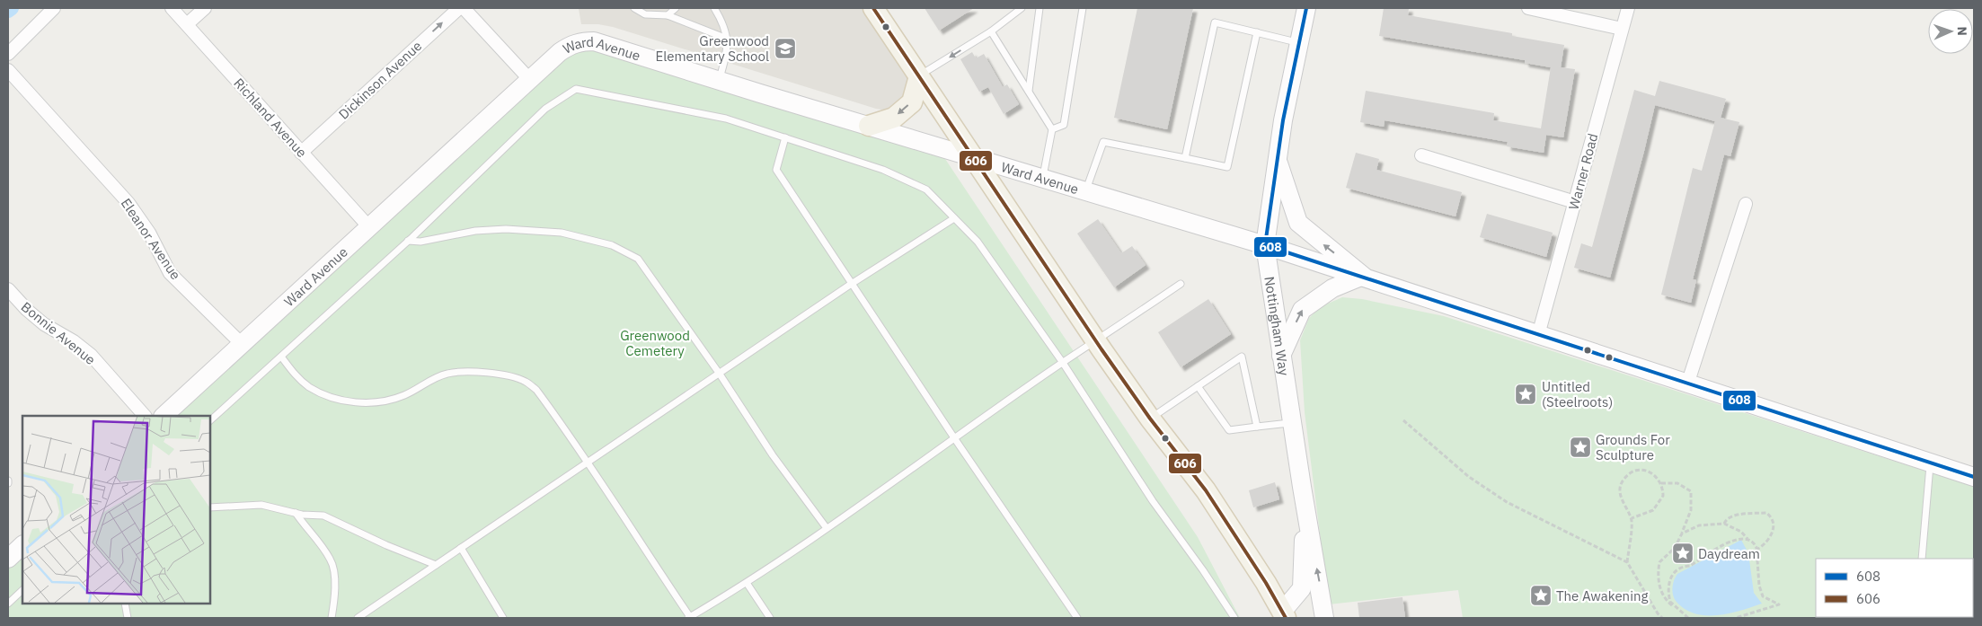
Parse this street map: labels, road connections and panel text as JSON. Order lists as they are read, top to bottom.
{
  "streets": {
    "street": [
      "Ward Avenue",
      "Dickinson Avenue",
      "Richland Avenue",
      "Warner Road",
      "Eleanor Avenue",
      "Nottingham Way",
      "Bonnie Avenue"
    ]
  },
  "crossings": [
    ["Ward Avenue", "Richland Avenue"],
    ["Ward Avenue", "Warner Road"],
    ["Ward Avenue", "Eleanor Avenue"],
    ["Ward Avenue", "Nottingham Way"],
    ["Dickinson Avenue", "Richland Avenue"]
  ],
  "one_way": ["Dickinson Avenue"],
  "parks": ["Greenwood Cemetery"],
  "places": {
    "school or university": ["Greenwood Elementary School"],
    "place": [
      "Untitled (Steelroots)",
      "Grounds For Sculpture",
      "Daydream",
      "The Awakening"
    ]
  },
  "lines": ["transit line 608", "transit line 606"],
  "legend": ["608", "606"],
  "north": "right"
}
